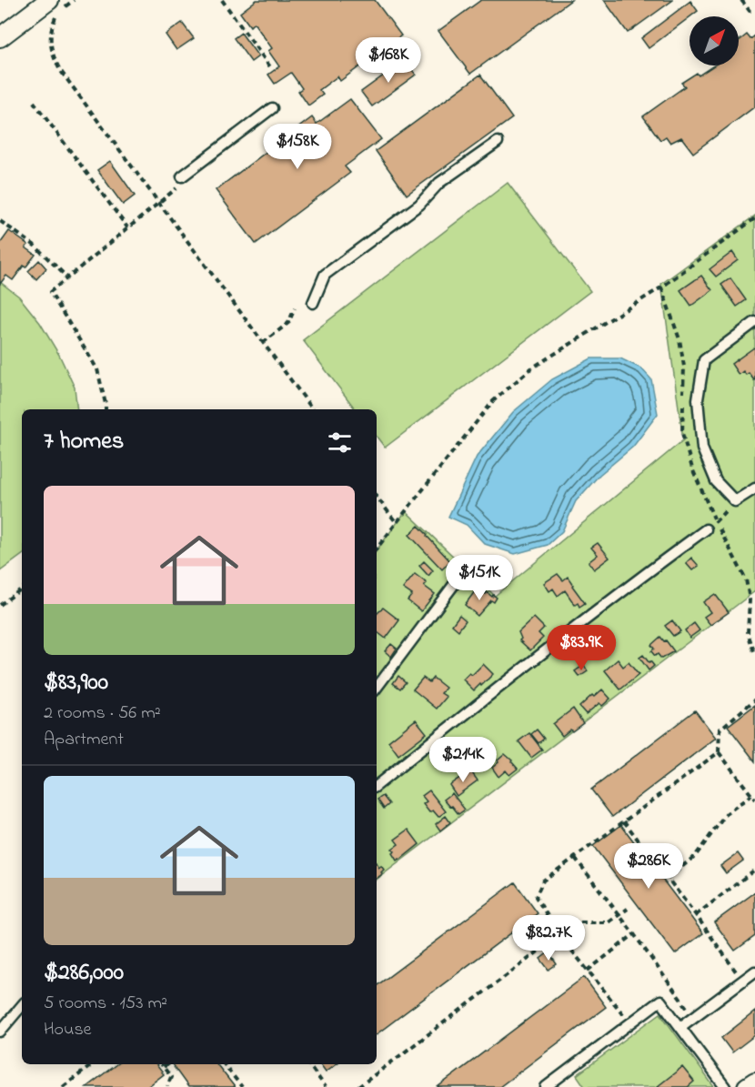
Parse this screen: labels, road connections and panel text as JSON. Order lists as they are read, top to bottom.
{
  "north": "top right",
  "page": {
    "price": [
      "$168K",
      "$158K",
      "$151K",
      "$83.9K",
      "$214K",
      "$286K",
      "$82.7K"
    ],
    "heading": "7 homes",
    "list": [
      {
        "name": "$83,900",
        "note": "2 rooms · 56 m² · Apartment"
      },
      {
        "name": "$286,000",
        "note": "5 rooms · 153 m² · House"
      }
    ]
  }
}
